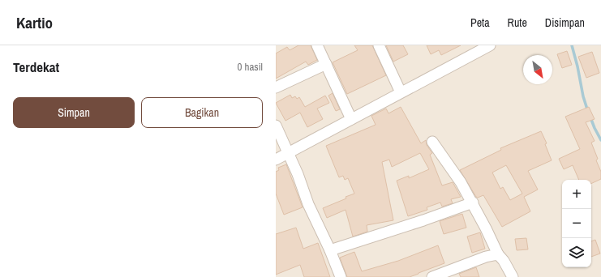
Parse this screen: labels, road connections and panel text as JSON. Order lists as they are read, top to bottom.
{
  "north": "bottom right",
  "page": {
    "header": "Kartio",
    "nav": ["Peta", "Rute", "Disimpan"],
    "heading": ["Terdekat", "0 hasil"],
    "buttons": ["Simpan", "Bagikan"],
    "map_buttons": ["+", "−"]
  }
}
